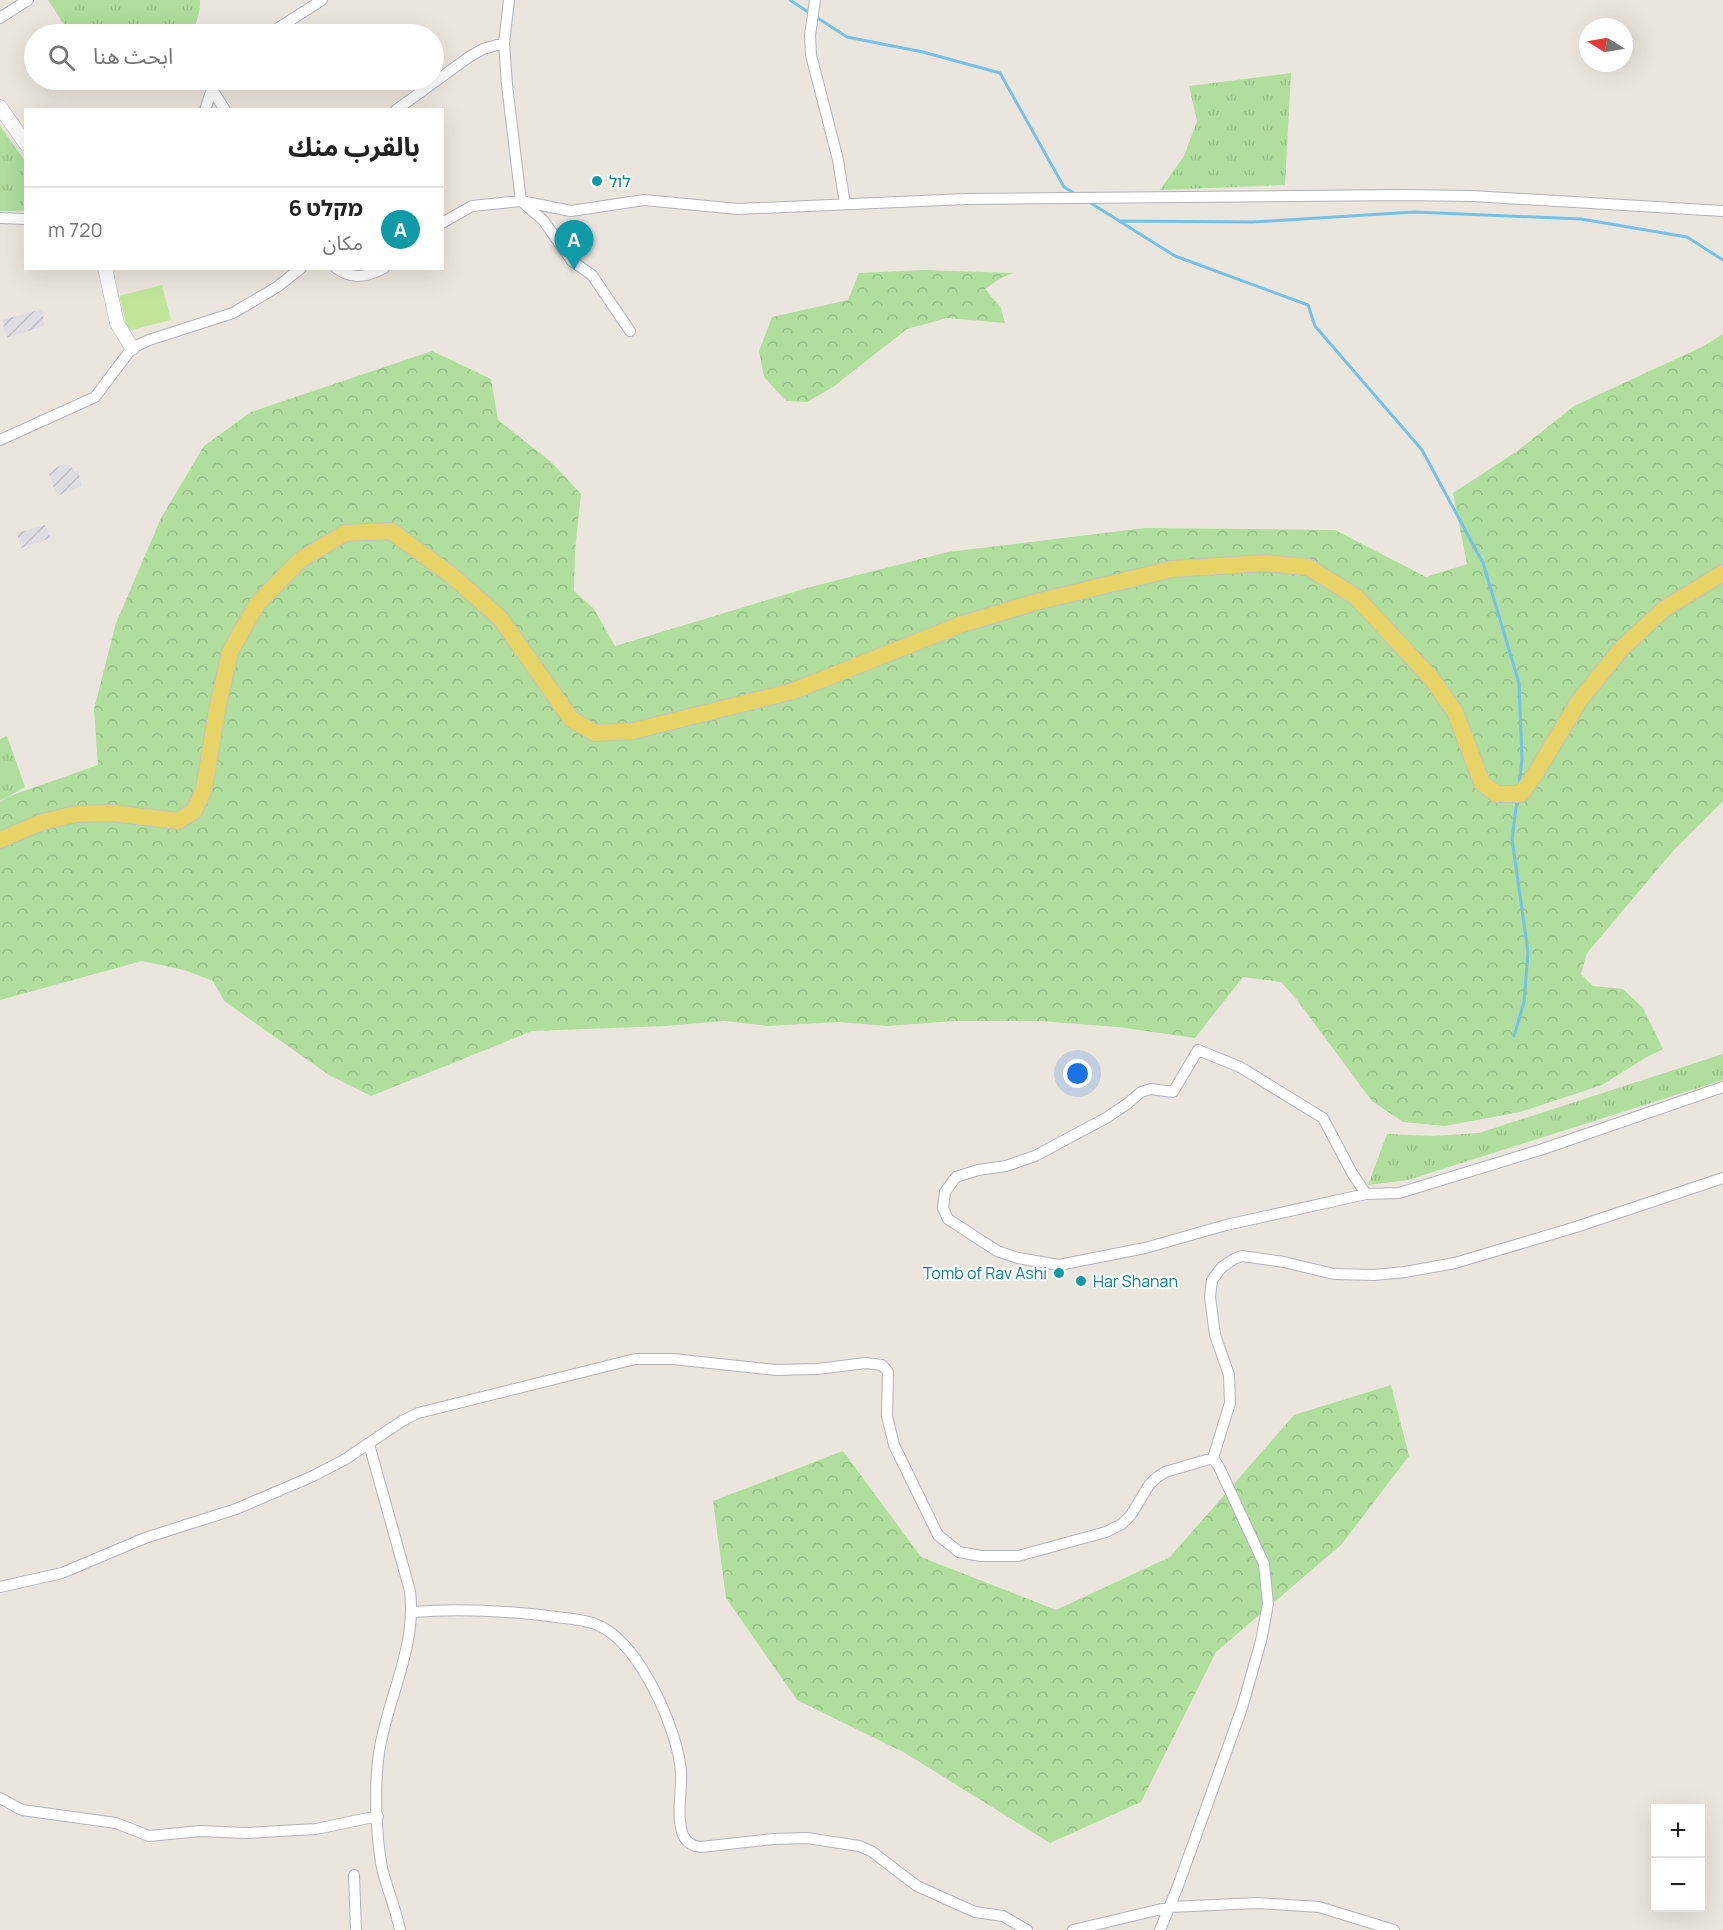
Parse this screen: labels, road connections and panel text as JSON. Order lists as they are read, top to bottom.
{
  "places": ["לול", "Tomb of Rav Ashi", "Har Shanan"],
  "north": "left",
  "page": {
    "search": "ابحث هنا",
    "heading": "بالقرب منك",
    "list": [
      {
        "mark": "A",
        "name": "מקלט 6",
        "note": "مكان",
        "value": "720 m"
      }
    ],
    "pins": "A",
    "map_buttons": ["+", "−"]
  }
}
